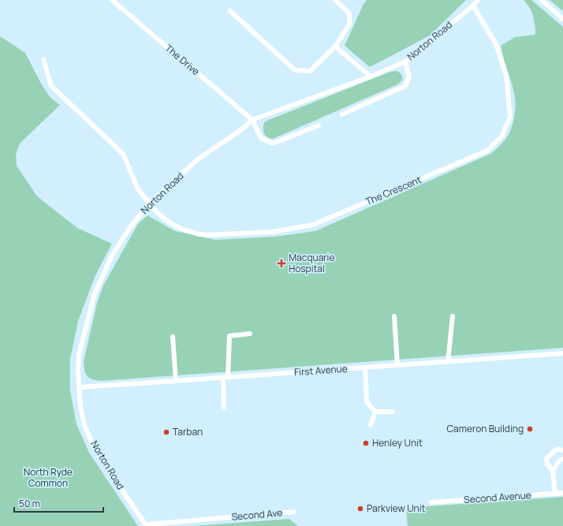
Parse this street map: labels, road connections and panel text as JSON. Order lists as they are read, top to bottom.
{
  "streets": {
    "lane": [
      "Norton Road",
      "The Drive",
      "The Crescent",
      "First Avenue",
      "Second Avenue",
      "Second Ave"
    ]
  },
  "crossings": [
    ["Norton Road", "The Drive"],
    ["Norton Road", "The Crescent"],
    ["Norton Road", "First Avenue"],
    ["Norton Road", "Second Ave"]
  ],
  "parks": ["North Ryde Common"],
  "places": {
    "health": ["Macquarie Hospital"],
    "other": [
      "Cameron Building",
      "Tarban",
      "Henley Unit",
      "Parkview Unit"
    ]
  },
  "scale_bar": "50 m"
}
